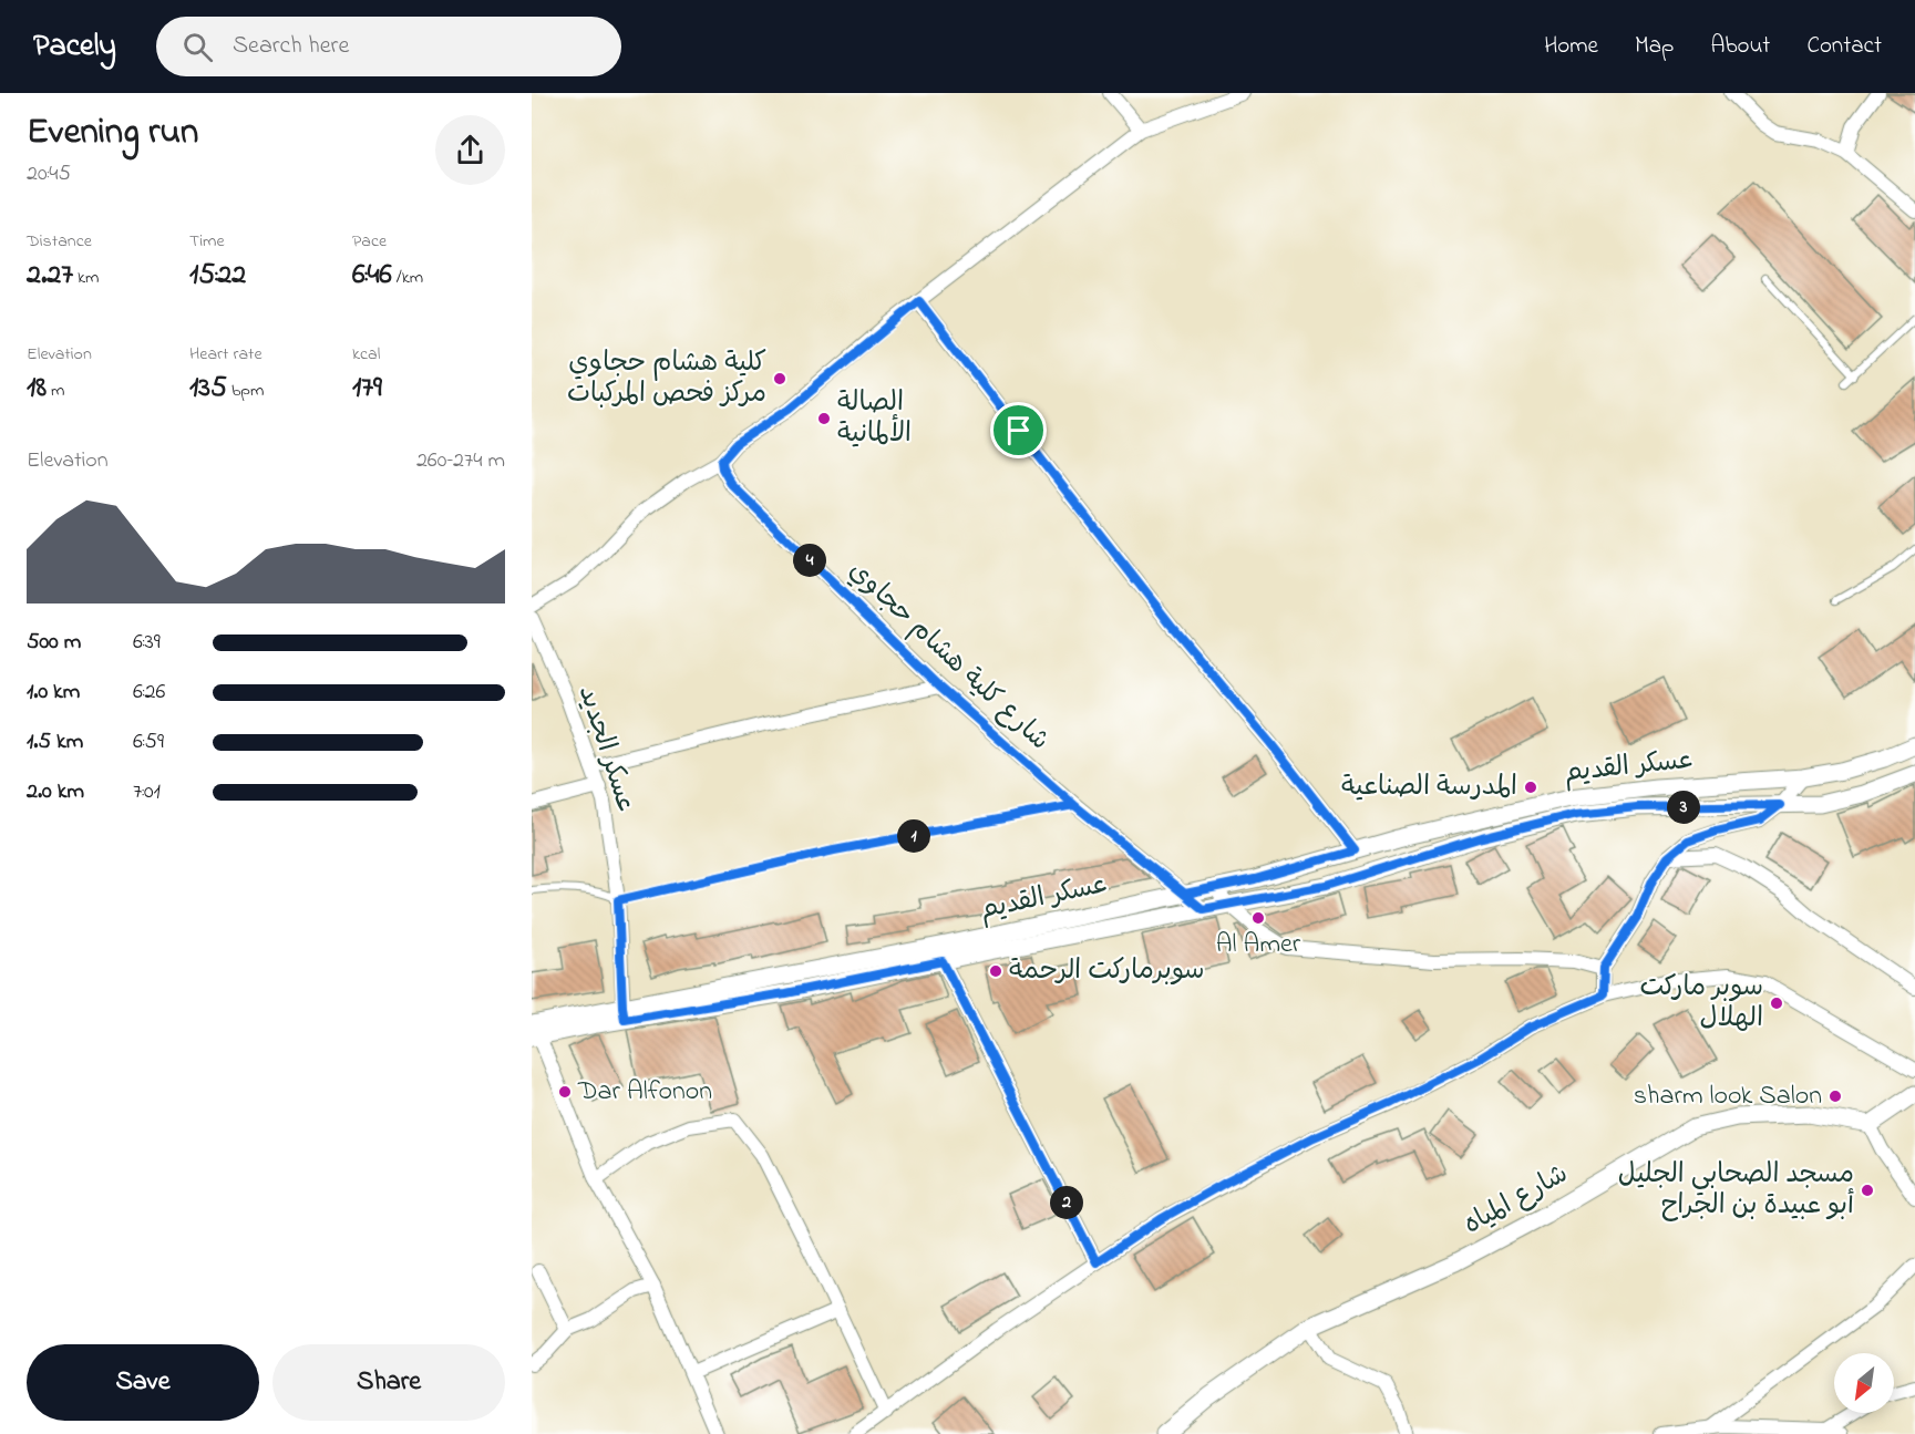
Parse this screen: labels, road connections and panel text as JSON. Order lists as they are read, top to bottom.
{
  "streets": {
    "street": [
      "شارع كلية هشام حجاوي",
      "عسكر الجديد",
      "عسكر القديم",
      "شارع المياه"
    ]
  },
  "crossings": [
    ["شارع كلية هشام حجاوي", "عسكر القديم"],
    ["عسكر الجديد", "عسكر القديم"]
  ],
  "places": [
    "كلية هشام حجاوي مركز فحص المركبات",
    "الصالة الألمانية",
    "المدرسة الصناعية",
    "Al Amer",
    "سوبرماركت الرحمة",
    "سوبر ماركت الهلال",
    "Dar Alfonon",
    "sharm look Salon",
    "مسجد الصحابي الجليل أبو عبيدة بن الجراح"
  ],
  "north": "bottom left",
  "page": {
    "header": "Pacely",
    "search": "Search here",
    "nav": [
      "Home",
      "Map",
      "About",
      "Contact"
    ],
    "heading": ["Evening run", "20:45"],
    "stats": [
      ["Distance", "2.27 km"],
      ["Time", "15:22"],
      ["Pace", "6:46 /km"],
      ["Elevation", "18 m"],
      ["Heart rate", "135 bpm"],
      ["kcal", "179"]
    ],
    "chart": ["Elevation", "260–274 m"],
    "pins": [
      "4",
      "3",
      "1",
      "2"
    ],
    "list": [
      {
        "name": "500 m",
        "note": "6:39"
      },
      {
        "name": "1.0 km",
        "note": "6:26"
      },
      {
        "name": "1.5 km",
        "note": "6:59"
      },
      {
        "name": "2.0 km",
        "note": "7:01"
      }
    ],
    "buttons": ["Save", "Share"]
  }
}
